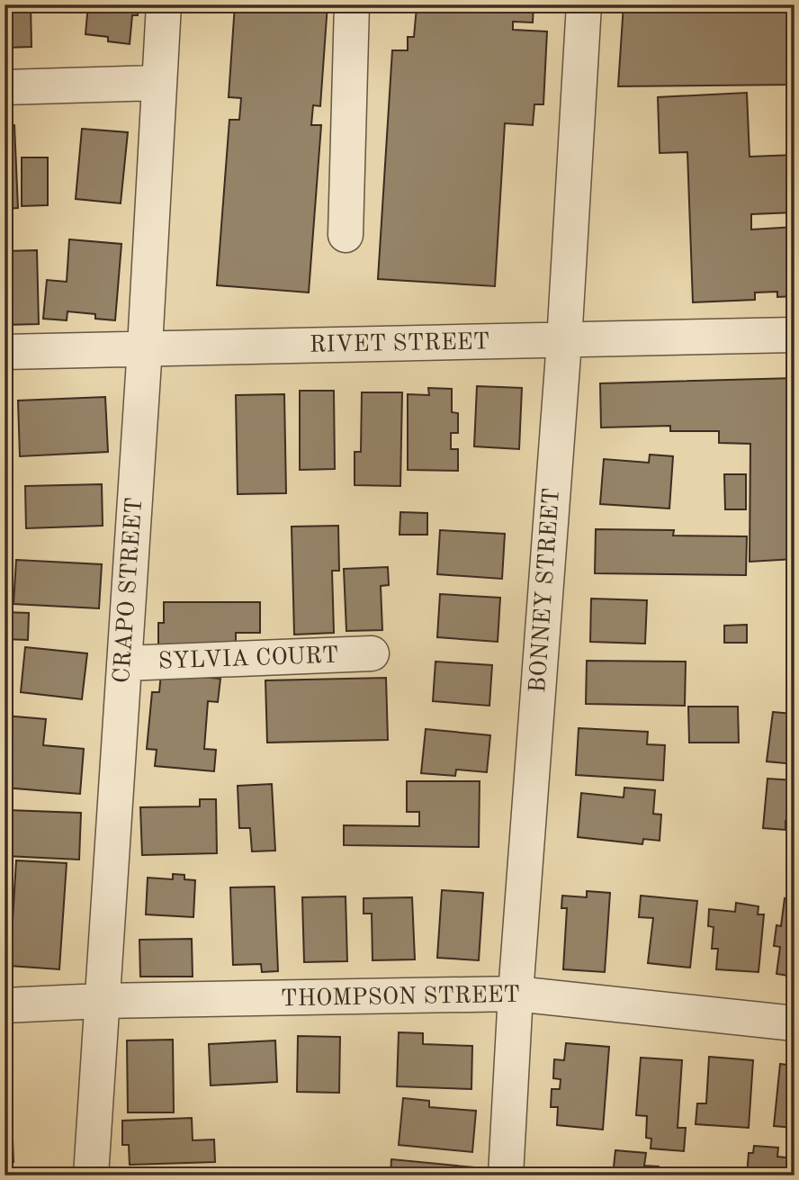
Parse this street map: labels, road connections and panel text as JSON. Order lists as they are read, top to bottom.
{
  "streets": {
    "street": [
      "RIVET STREET",
      "CRAPO STREET",
      "BONNEY STREET",
      "SYLVIA COURT",
      "THOMPSON STREET"
    ]
  },
  "crossings": [
    ["RIVET STREET", "CRAPO STREET"],
    ["RIVET STREET", "BONNEY STREET"],
    ["CRAPO STREET", "SYLVIA COURT"],
    ["CRAPO STREET", "THOMPSON STREET"],
    ["BONNEY STREET", "THOMPSON STREET"]
  ]
}
